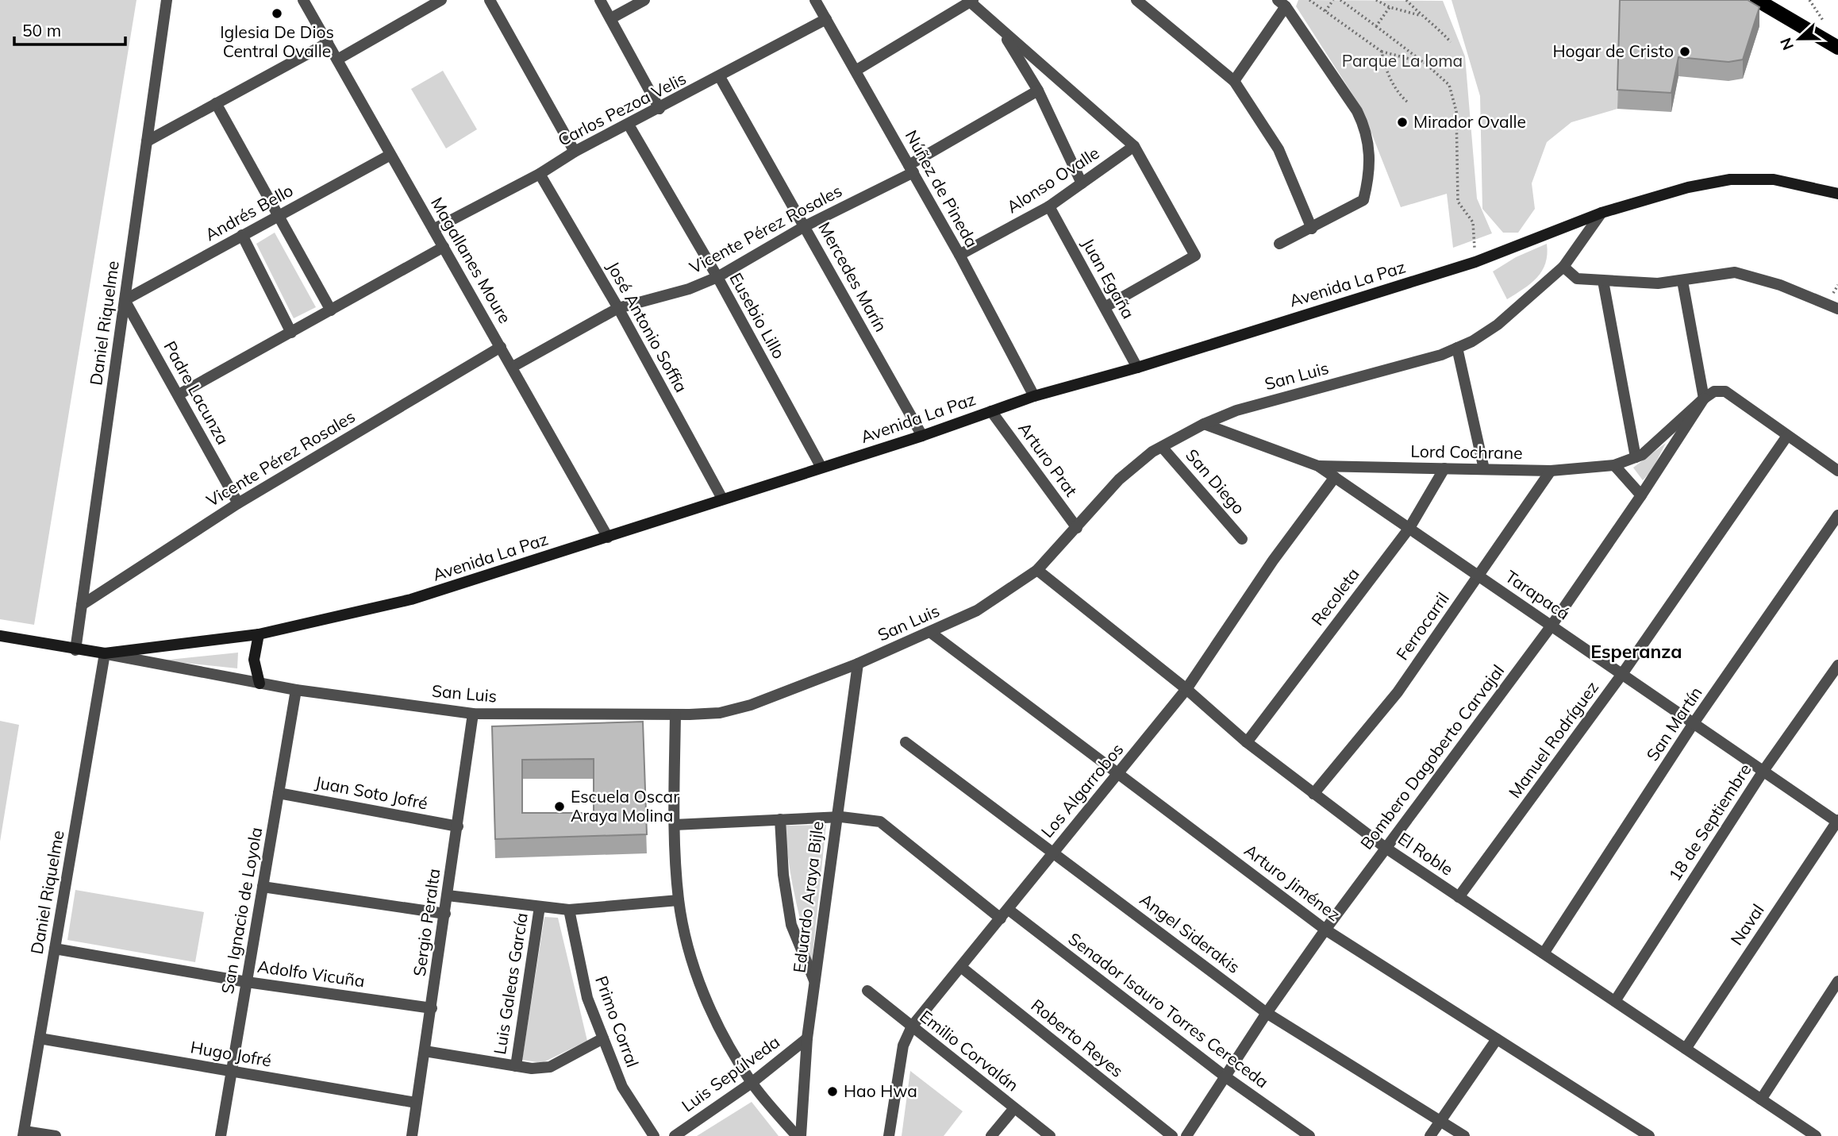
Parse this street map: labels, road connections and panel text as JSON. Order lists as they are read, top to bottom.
{
  "streets": {
    "main road": ["Avenida La Paz"],
    "street": [
      "Carlos Pezoa Velis",
      "Alonso Ovalle",
      "Núñez de Pineda",
      "Andrés Bello",
      "Vicente Pérez Rosales",
      "Magallanes Moure",
      "Mercedes Marín",
      "Juan Egaña",
      "Eusebio Lillo",
      "Daniel Riquelme",
      "José Antonio Soffia",
      "San Luis",
      "Padre Lacunza",
      "Lord Cochrane",
      "Arturo Prat",
      "San Diego",
      "Tarapacá",
      "Recoleta",
      "Ferrocarril",
      "San Martín",
      "Manuel Rodríguez",
      "Bombero Dagoberto Carvajal",
      "Los Algarrobos",
      "Juan Soto Jofré",
      "18 de Septiembre",
      "El Roble",
      "Arturo Jiménez",
      "Eduardo Araya Bijle",
      "San Ignacio de Loyola",
      "Sergio Peralta",
      "Naval",
      "Angel Siderakis",
      "Adolfo Vicuña",
      "Luis Galeas García",
      "Senador Isauro Torres Cereceda",
      "Primo Corral",
      "Roberto Reyes",
      "Emilio Corvalán",
      "Hugo Jofré",
      "Luis Sepúlveda"
    ]
  },
  "crossings": [
    ["Carlos Pezoa Velis", "Núñez de Pineda"],
    ["Carlos Pezoa Velis", "Magallanes Moure"],
    ["Carlos Pezoa Velis", "Mercedes Marín"],
    ["Carlos Pezoa Velis", "Eusebio Lillo"],
    ["Carlos Pezoa Velis", "José Antonio Soffia"],
    ["Alonso Ovalle", "Núñez de Pineda"],
    ["Alonso Ovalle", "Juan Egaña"],
    ["Núñez de Pineda", "Vicente Pérez Rosales"],
    ["Núñez de Pineda", "Avenida La Paz"],
    ["Andrés Bello", "Magallanes Moure"],
    ["Andrés Bello", "Daniel Riquelme"],
    ["Andrés Bello", "Padre Lacunza"],
    ["Vicente Pérez Rosales", "Magallanes Moure"],
    ["Vicente Pérez Rosales", "Mercedes Marín"],
    ["Vicente Pérez Rosales", "Eusebio Lillo"],
    ["Vicente Pérez Rosales", "Daniel Riquelme"],
    ["Vicente Pérez Rosales", "José Antonio Soffia"],
    ["Vicente Pérez Rosales", "Padre Lacunza"],
    ["Magallanes Moure", "Avenida La Paz"],
    ["Mercedes Marín", "Avenida La Paz"],
    ["Juan Egaña", "Avenida La Paz"],
    ["Avenida La Paz", "Eusebio Lillo"],
    ["Avenida La Paz", "Daniel Riquelme"],
    ["Avenida La Paz", "José Antonio Soffia"],
    ["Avenida La Paz", "San Luis"],
    ["Avenida La Paz", "Arturo Prat"],
    ["Daniel Riquelme", "San Luis"],
    ["Daniel Riquelme", "Padre Lacunza"],
    ["Daniel Riquelme", "Adolfo Vicuña"],
    ["Daniel Riquelme", "Hugo Jofré"],
    ["San Luis", "Arturo Prat"],
    ["San Luis", "San Diego"],
    ["San Luis", "Tarapacá"],
    ["San Luis", "El Roble"],
    ["San Luis", "Arturo Jiménez"],
    ["San Luis", "Eduardo Araya Bijle"],
    ["San Luis", "San Ignacio de Loyola"],
    ["San Luis", "Sergio Peralta"],
    ["Lord Cochrane", "Tarapacá"],
    ["Lord Cochrane", "Recoleta"],
    ["Lord Cochrane", "Ferrocarril"],
    ["Lord Cochrane", "Manuel Rodríguez"],
    ["Lord Cochrane", "Bombero Dagoberto Carvajal"],
    ["Tarapacá", "Recoleta"],
    ["Tarapacá", "Ferrocarril"],
    ["Tarapacá", "San Martín"],
    ["Tarapacá", "Manuel Rodríguez"],
    ["Tarapacá", "Bombero Dagoberto Carvajal"],
    ["Tarapacá", "Los Algarrobos"],
    ["Tarapacá", "18 de Septiembre"],
    ["Tarapacá", "Naval"],
    ["Recoleta", "El Roble"],
    ["Ferrocarril", "El Roble"],
    ["San Martín", "El Roble"],
    ["Manuel Rodríguez", "El Roble"],
    ["Bombero Dagoberto Carvajal", "El Roble"],
    ["Bombero Dagoberto Carvajal", "Arturo Jiménez"],
    ["Bombero Dagoberto Carvajal", "Angel Siderakis"],
    ["Bombero Dagoberto Carvajal", "Senador Isauro Torres Cereceda"],
    ["Los Algarrobos", "El Roble"],
    ["Los Algarrobos", "Arturo Jiménez"],
    ["Los Algarrobos", "Angel Siderakis"],
    ["Los Algarrobos", "Senador Isauro Torres Cereceda"],
    ["Los Algarrobos", "Roberto Reyes"],
    ["Los Algarrobos", "Emilio Corvalán"],
    ["Juan Soto Jofré", "San Ignacio de Loyola"],
    ["Juan Soto Jofré", "Sergio Peralta"],
    ["18 de Septiembre", "El Roble"],
    ["El Roble", "Naval"],
    ["Eduardo Araya Bijle", "Luis Sepúlveda"],
    ["San Ignacio de Loyola", "Adolfo Vicuña"],
    ["San Ignacio de Loyola", "Hugo Jofré"],
    ["Sergio Peralta", "Adolfo Vicuña"],
    ["Sergio Peralta", "Hugo Jofré"]
  ],
  "districts": ["Esperanza"],
  "parks": ["Parque La loma"],
  "places": [
    "Iglesia De Dios Central Ovalle",
    "Hogar de Cristo",
    "Mirador Ovalle",
    "Escuela Oscar Araya Molina",
    "Hao Hwa"
  ],
  "scale_bar": "50 m",
  "north": "left"
}
